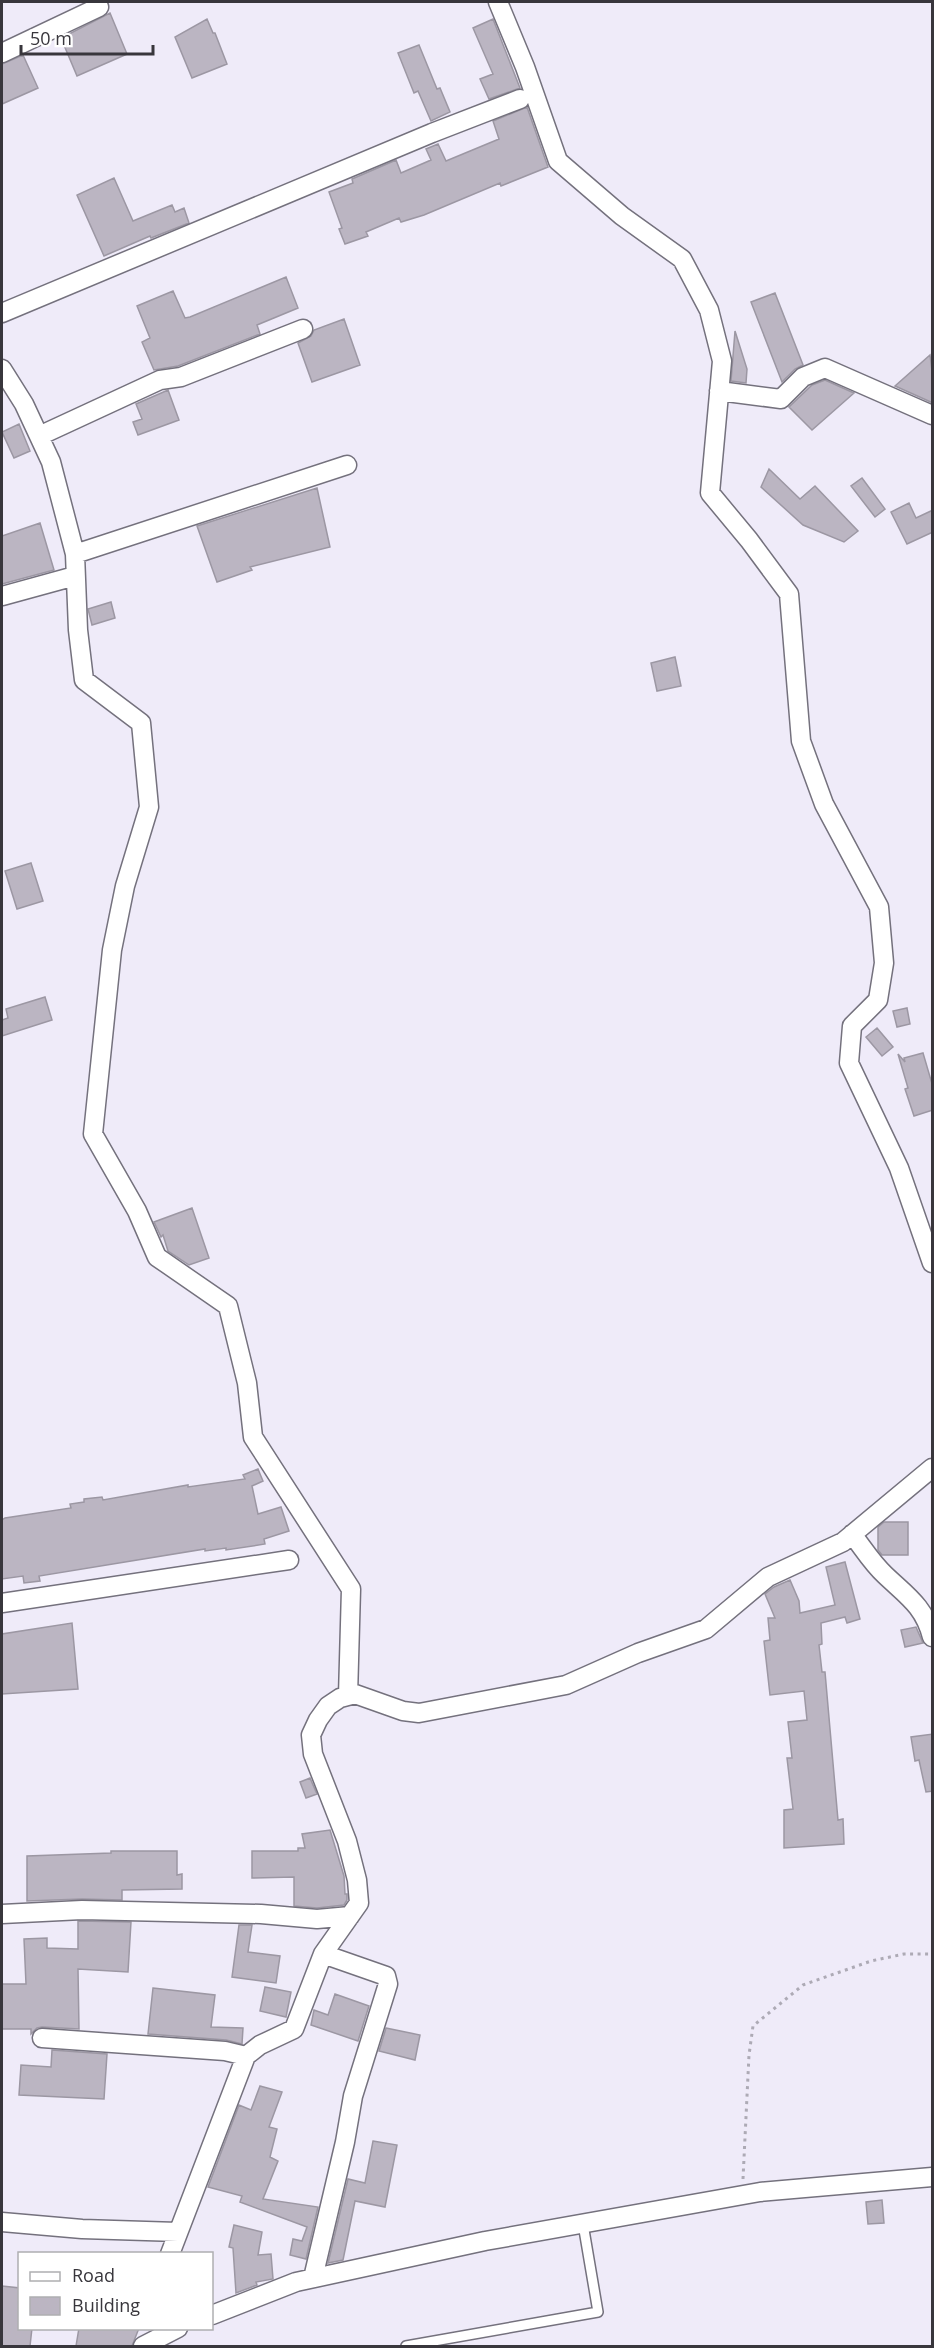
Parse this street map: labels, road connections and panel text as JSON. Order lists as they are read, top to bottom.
{
  "legend": ["Road", "Building"],
  "scale_bar": "50 m"
}
